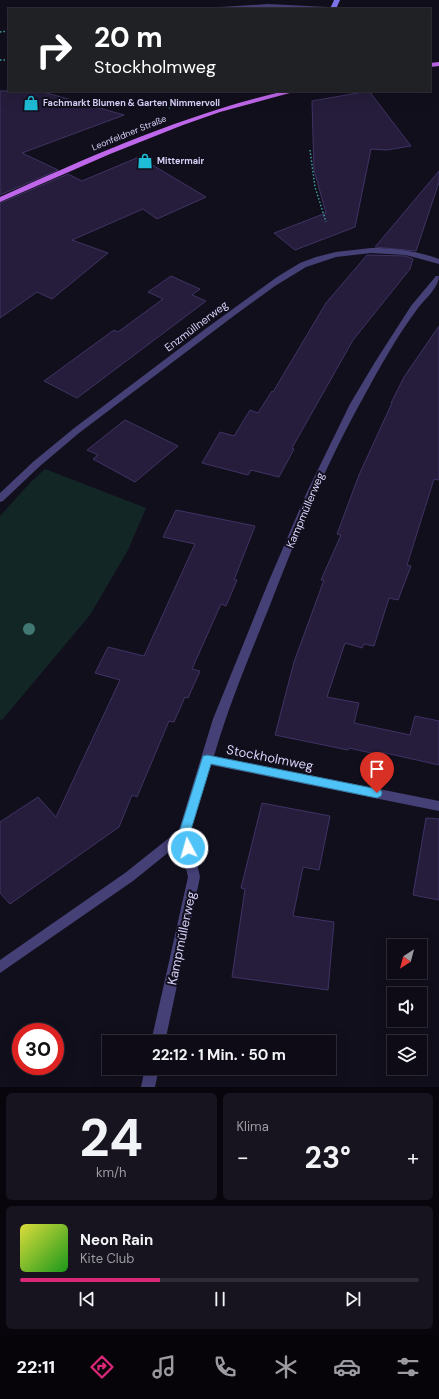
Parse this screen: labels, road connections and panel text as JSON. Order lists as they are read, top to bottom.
{
  "streets": {
    "main road": ["Leonfeldner Straße"],
    "street": ["Enzmüllnerweg", "Kampmüllerweg", "Stockholmweg"]
  },
  "crossings": [
    ["Kampmüllerweg", "Stockholmweg"]
  ],
  "places": {
    "shop": ["Fachmarkt Blumen & Garten Nimmervoll", "Mittermair"]
  },
  "north": "bottom left",
  "page": {
    "turn": ["20 m", "Stockholmweg"],
    "limit": "30",
    "trip": "22:12 · 1 Min. · 50 m",
    "tile": [
      ["24", "km/h"],
      "Klima"
    ],
    "heat": ["−", "23°", "+"],
    "song": ["Neon Rain", "Kite Club"],
    "tabs": "22:11"
  }
}
